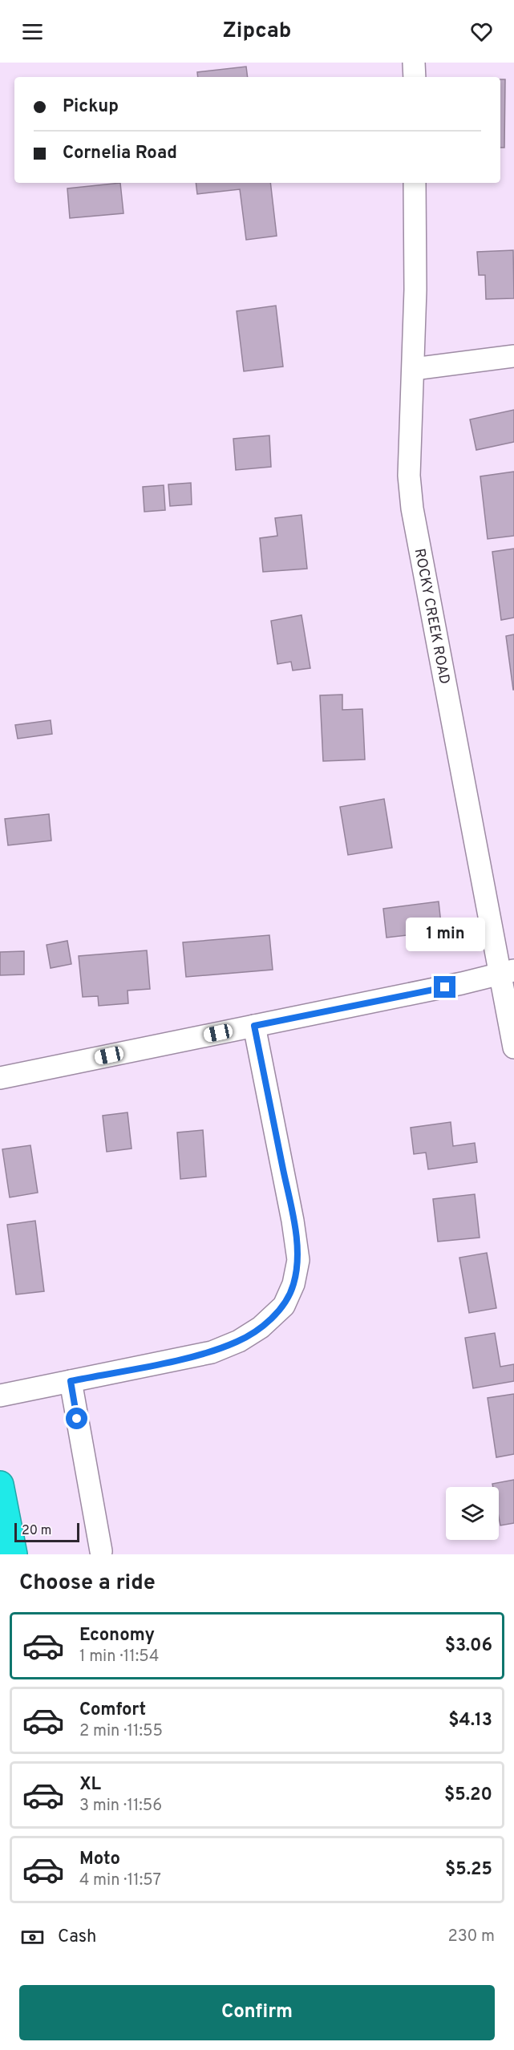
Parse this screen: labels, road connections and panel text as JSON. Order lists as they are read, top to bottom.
{
  "streets": {
    "street": ["ROCKY CREEK ROAD"]
  },
  "scale_bar": "20 m",
  "page": {
    "header": "Zipcab",
    "banner": ["Pickup", "Cornelia Road"],
    "bubble": "1 min",
    "scale": "20 m",
    "heading": "Choose a ride",
    "list": [
      {
        "name": "Economy",
        "note": "1 min · 11:54",
        "value": "$3.06"
      },
      {
        "name": "Comfort",
        "note": "2 min · 11:55",
        "value": "$4.13"
      },
      {
        "name": "XL",
        "note": "3 min · 11:56",
        "value": "$5.20"
      },
      {
        "name": "Moto",
        "note": "4 min · 11:57",
        "value": "$5.25"
      }
    ],
    "pay": ["Cash", "230 m"],
    "buttons": "Confirm"
  }
}
